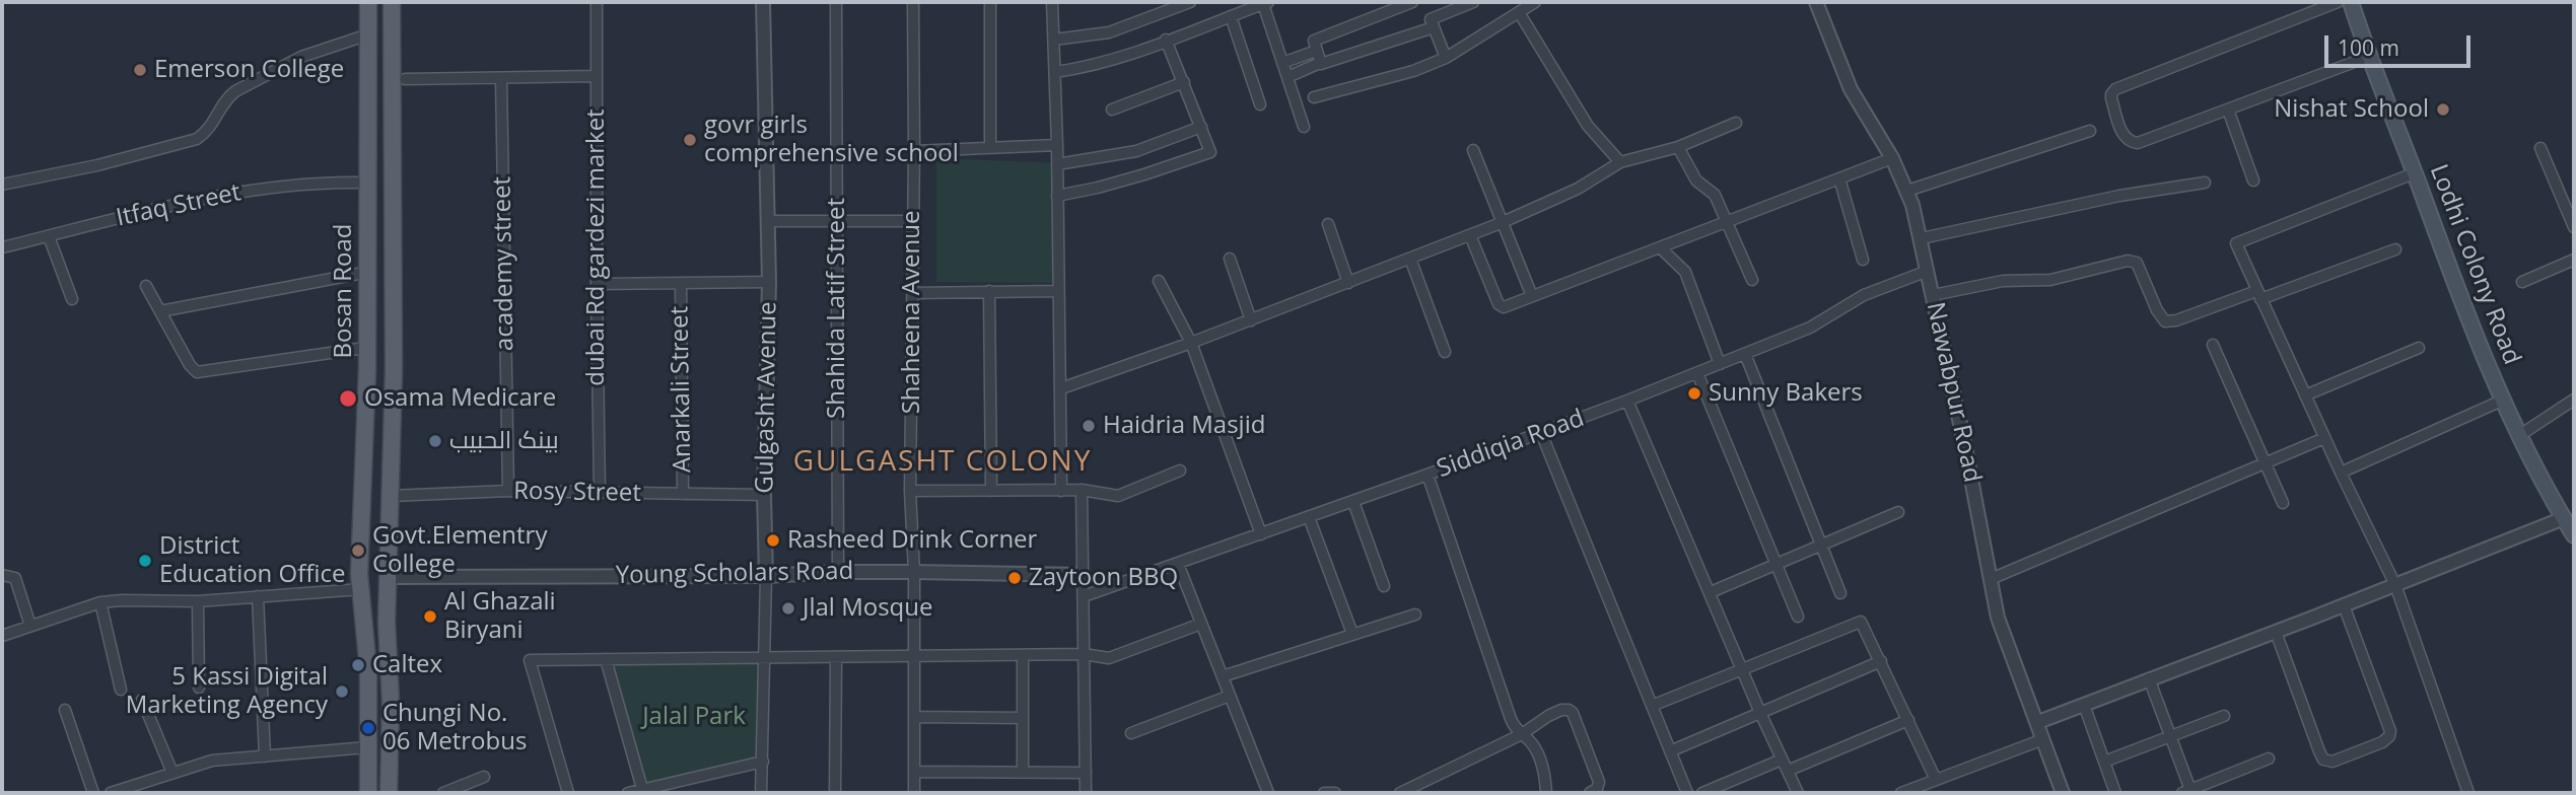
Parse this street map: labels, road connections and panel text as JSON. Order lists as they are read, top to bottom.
{
  "streets": {
    "main road": ["Lodhi Colony Road", "Bosan Road"],
    "street": [
      "Itfaq Street",
      "dubai Rd gardezi market",
      "academy street",
      "Shahida Latif Street",
      "Shaheena Avenue",
      "Anarkali Street",
      "Nawabpur Road",
      "Gulgasht Avenue",
      "Siddiqia Road",
      "Rosy Street",
      "Young Scholars Road"
    ]
  },
  "crossings": [
    ["Itfaq Street", "Bosan Road"],
    ["dubai Rd gardezi market", "Rosy Street"],
    ["academy street", "Rosy Street"],
    ["Bosan Road", "Rosy Street"],
    ["Bosan Road", "Young Scholars Road"],
    ["Shahida Latif Street", "Young Scholars Road"],
    ["Shaheena Avenue", "Young Scholars Road"],
    ["Anarkali Street", "Rosy Street"],
    ["Nawabpur Road", "Siddiqia Road"],
    ["Gulgasht Avenue", "Rosy Street"],
    ["Gulgasht Avenue", "Young Scholars Road"]
  ],
  "districts": ["GULGASHT COLONY"],
  "parks": ["Jalal Park"],
  "places": [
    "Emerson College",
    "Nishat School",
    "govr girls comprehensive school",
    "Sunny Bakers",
    "Osama Medicare",
    "Haidria Masjid",
    "بينک الحبيب",
    "Rasheed Drink Corner",
    "Govt.Elementry College",
    "District Education Office",
    "Zaytoon BBQ",
    "Jlal Mosque",
    "Al Ghazali Biryani",
    "Caltex",
    "5 Kassi Digital Marketing Agency",
    "Chungi No. 06 Metrobus"
  ],
  "scale_bar": "100 m"
}
